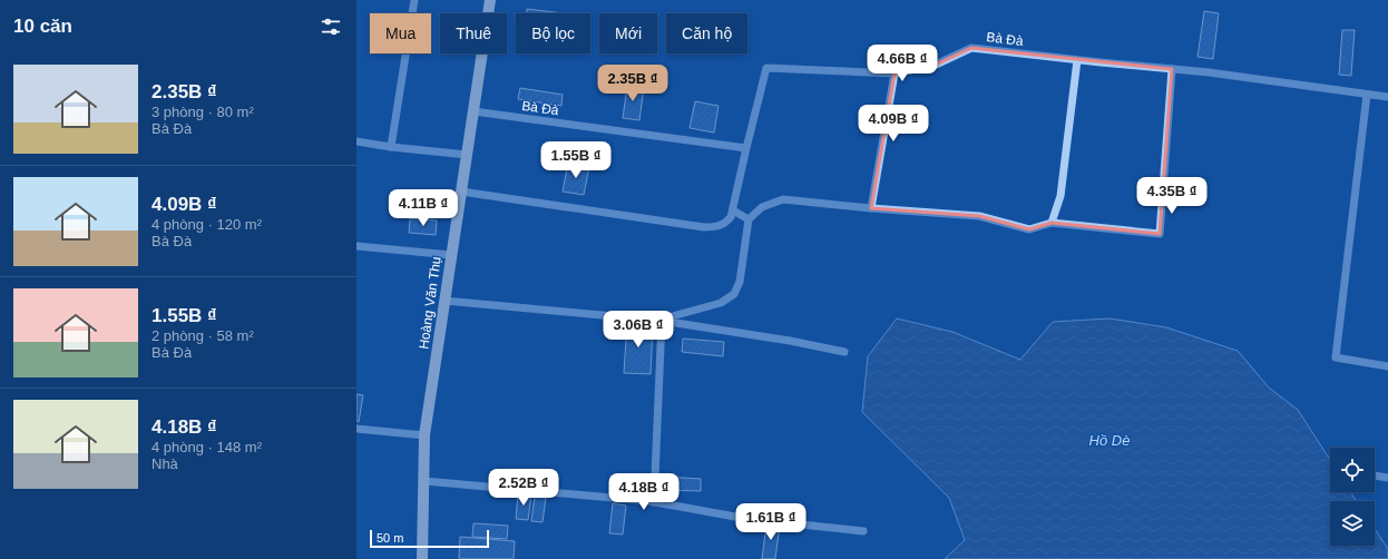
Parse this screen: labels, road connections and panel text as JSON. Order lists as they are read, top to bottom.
{
  "streets": {
    "main road": ["Hoàng Văn Thụ"],
    "street": ["Bà Đà"]
  },
  "crossings": [
    ["Bà Đà", "Hoàng Văn Thụ"]
  ],
  "water": ["Hồ Dè"],
  "scale_bar": "50 m",
  "page": {
    "heading": "10 căn",
    "chip": [
      "Mua",
      "Thuê",
      "Bộ lọc",
      "Mới",
      "Căn hộ"
    ],
    "price": [
      "4.66B ₫",
      "2.35B ₫",
      "4.09B ₫",
      "1.55B ₫",
      "4.35B ₫",
      "4.11B ₫",
      "3.06B ₫",
      "2.52B ₫",
      "4.18B ₫",
      "1.61B ₫"
    ],
    "list": [
      {
        "name": "2.35B ₫",
        "note": "3 phòng · 80 m² · Bà Đà"
      },
      {
        "name": "4.09B ₫",
        "note": "4 phòng · 120 m² · Bà Đà"
      },
      {
        "name": "1.55B ₫",
        "note": "2 phòng · 58 m² · Bà Đà"
      },
      {
        "name": "4.18B ₫",
        "note": "4 phòng · 148 m² · Nhà"
      }
    ],
    "scale": "50 m"
  }
}
